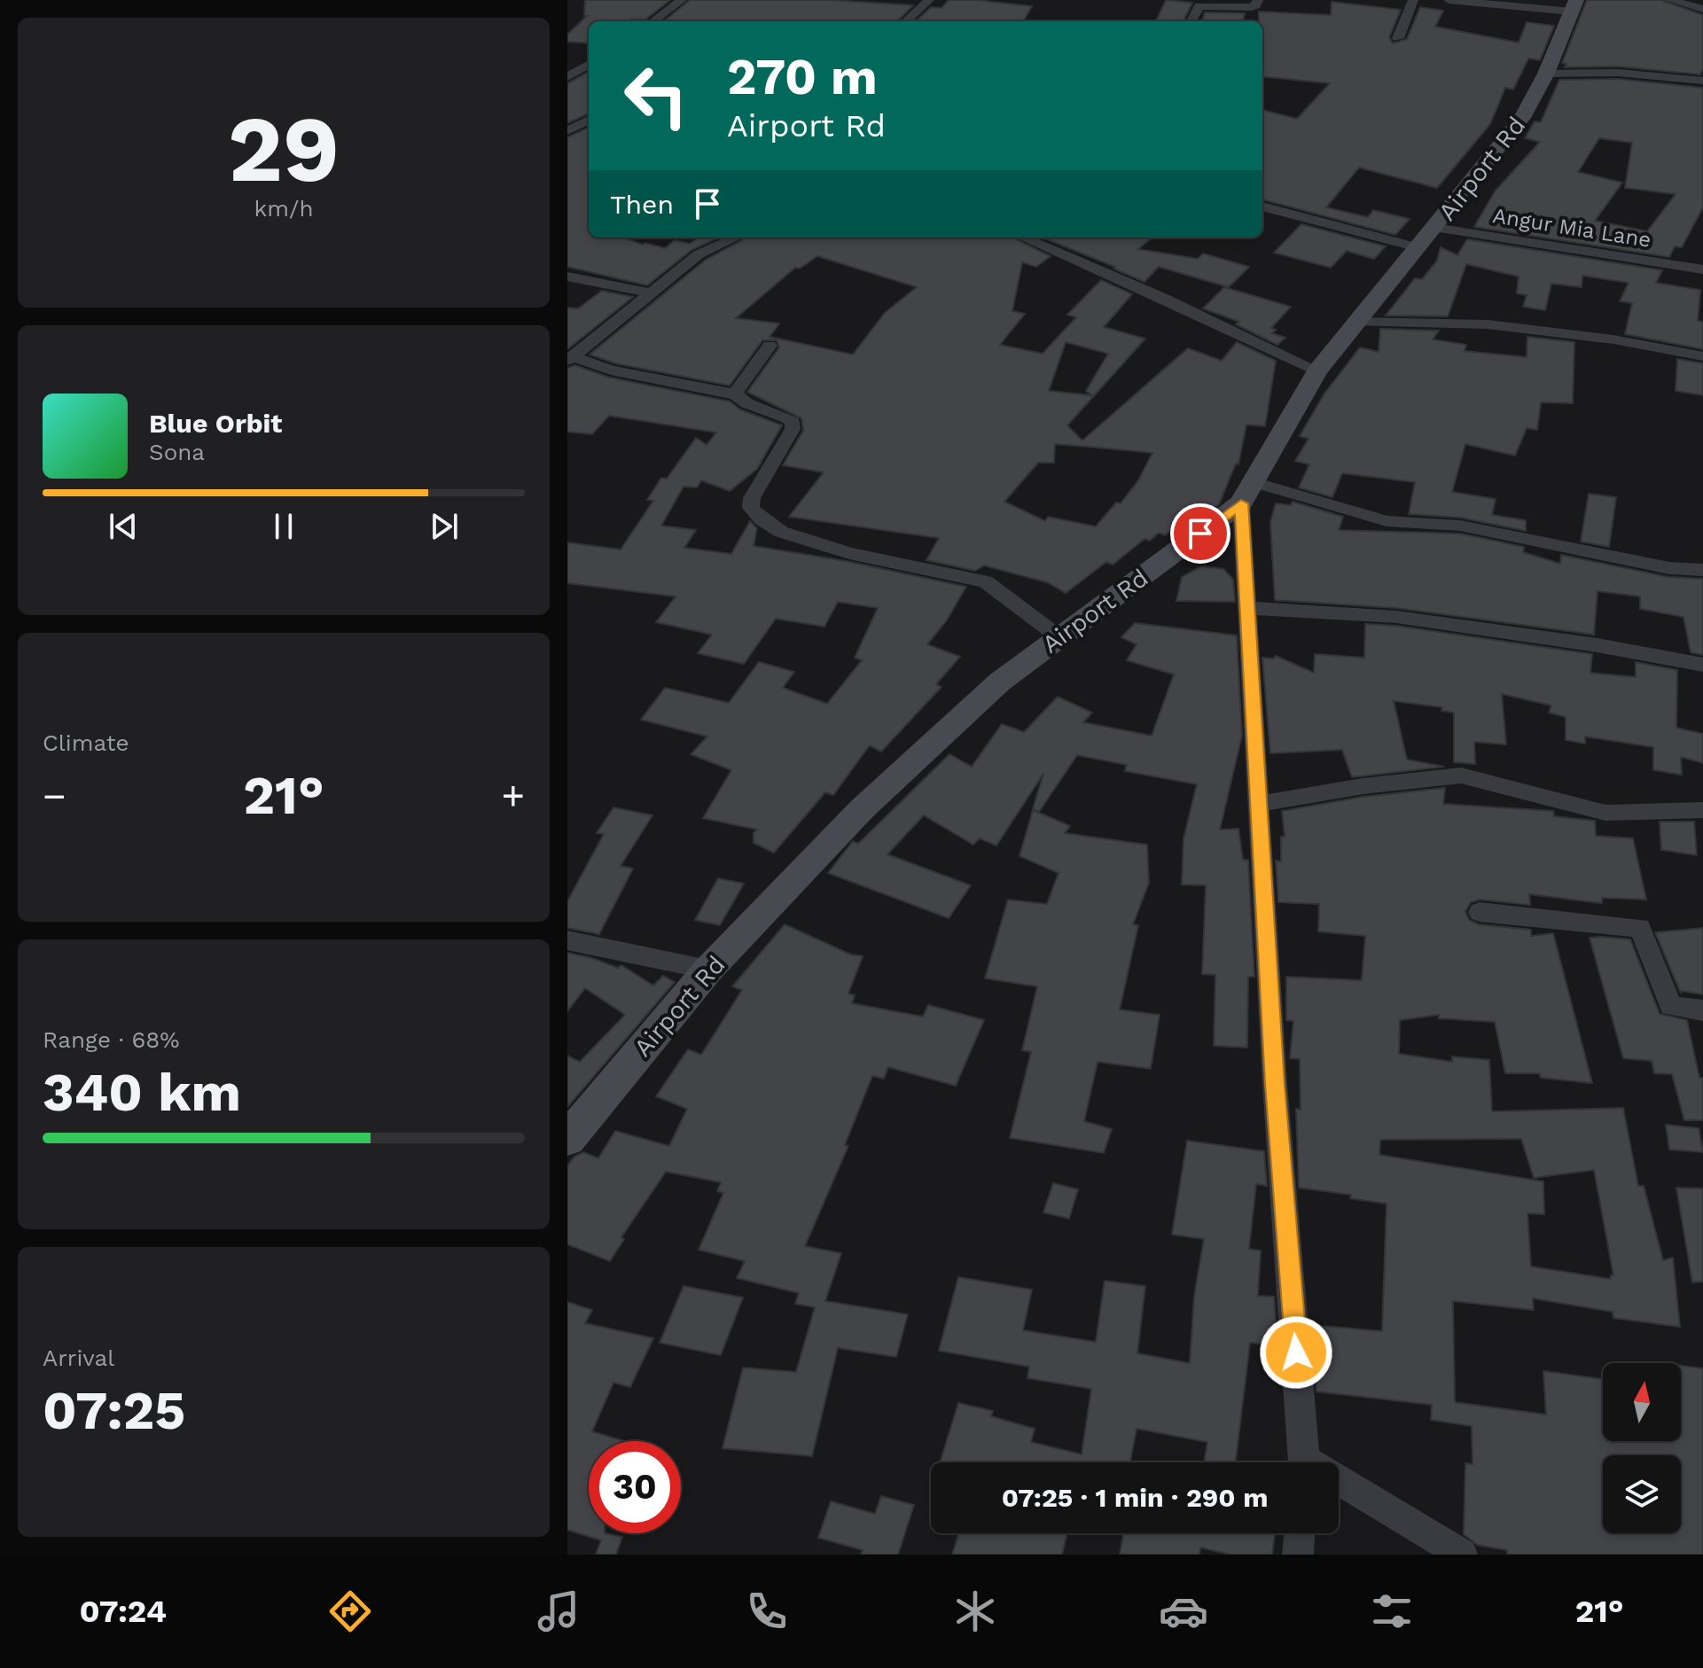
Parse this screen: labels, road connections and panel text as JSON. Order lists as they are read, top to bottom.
{
  "streets": {
    "main road": ["Airport Rd"],
    "street": ["Angur Mia Lane"]
  },
  "crossings": [
    ["Airport Rd", "Angur Mia Lane"]
  ],
  "north": "top",
  "page": {
    "tile": [
      ["29", "km/h"],
      "Climate",
      ["Range · 68%", "340 km"],
      ["Arrival", "07:25"]
    ],
    "turn": ["270 m", "Airport Rd"],
    "then": "Then",
    "song": ["Blue Orbit", "Sona"],
    "heat": ["−", "21°", "+"],
    "limit": "30",
    "trip": "07:25 · 1 min · 290 m",
    "tabs": ["07:24", "21°"]
  }
}
